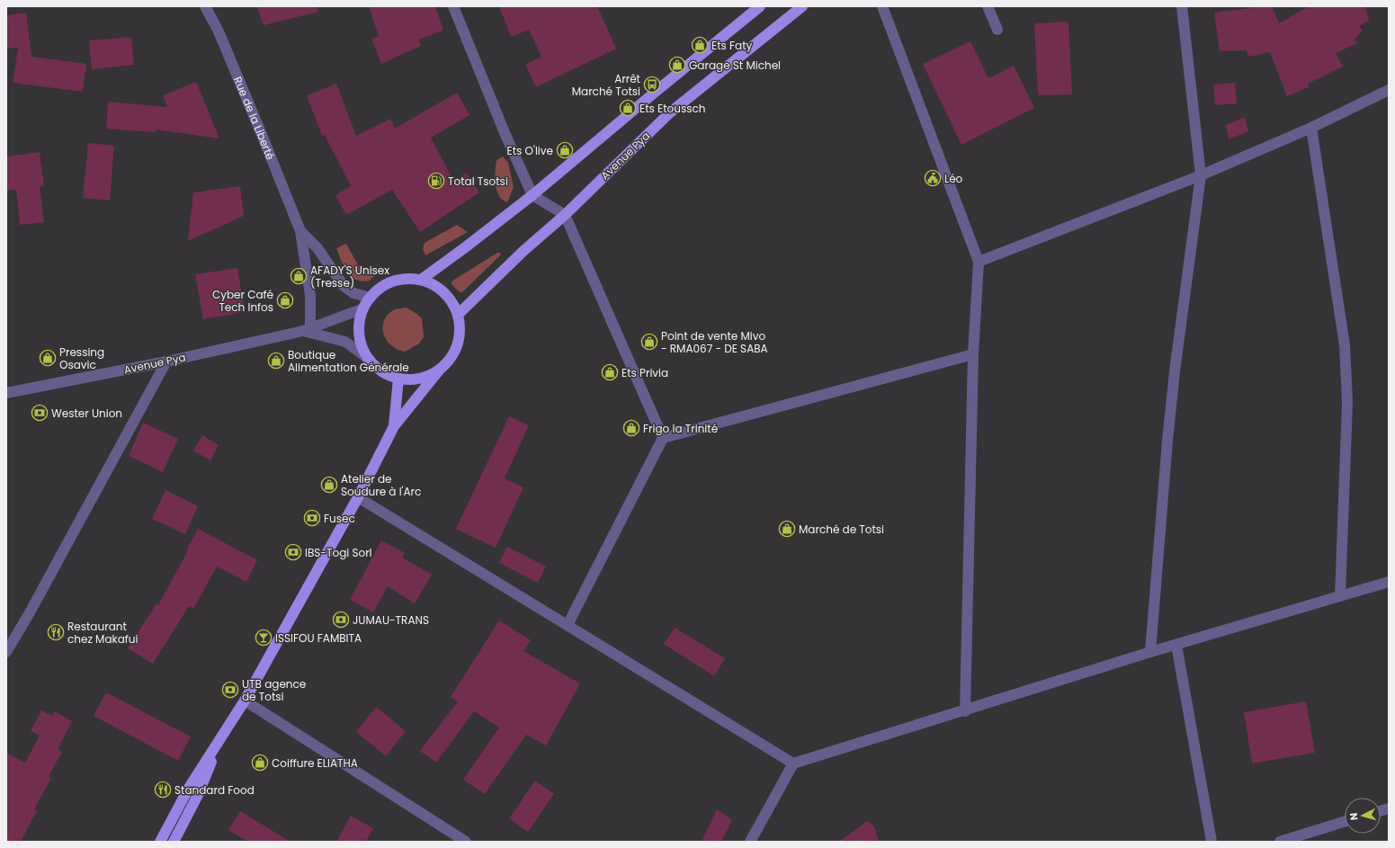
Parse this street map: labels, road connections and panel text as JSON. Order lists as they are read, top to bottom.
{
  "streets": {
    "main road": ["Avenue Pya"],
    "street": ["Rue de la Liberté"]
  },
  "places": {
    "shop": [
      "Ets Faty",
      "Garage St Michel",
      "Ets Etoussch",
      "Ets O'live",
      "AFADY'S Unisex (Tresse)",
      "Cyber Café Tech Infos",
      "Point de vente Mivo - RMA067 - DE SABA",
      "Pressing Osavic",
      "Boutique Alimentation Générale",
      "Ets Privia",
      "Frigo la Trinité",
      "Atelier de Soudure à l'Arc",
      "Marché de Totsi",
      "Coiffure ELIATHA"
    ],
    "bus stop": ["Arrêt Marché Totsi"],
    "public building": ["Léo"],
    "fuel station": ["Total Tsotsi"],
    "bank": [
      "Wester Union",
      "Fusec",
      "IBS-Togi Sorl",
      "JUMAU-TRANS",
      "UTB agence de Totsi"
    ],
    "restaurant": ["Restaurant chez Makafui", "Standard Food"],
    "bar": ["ISSIFOU FAMBITA"]
  },
  "north": "left"
}
